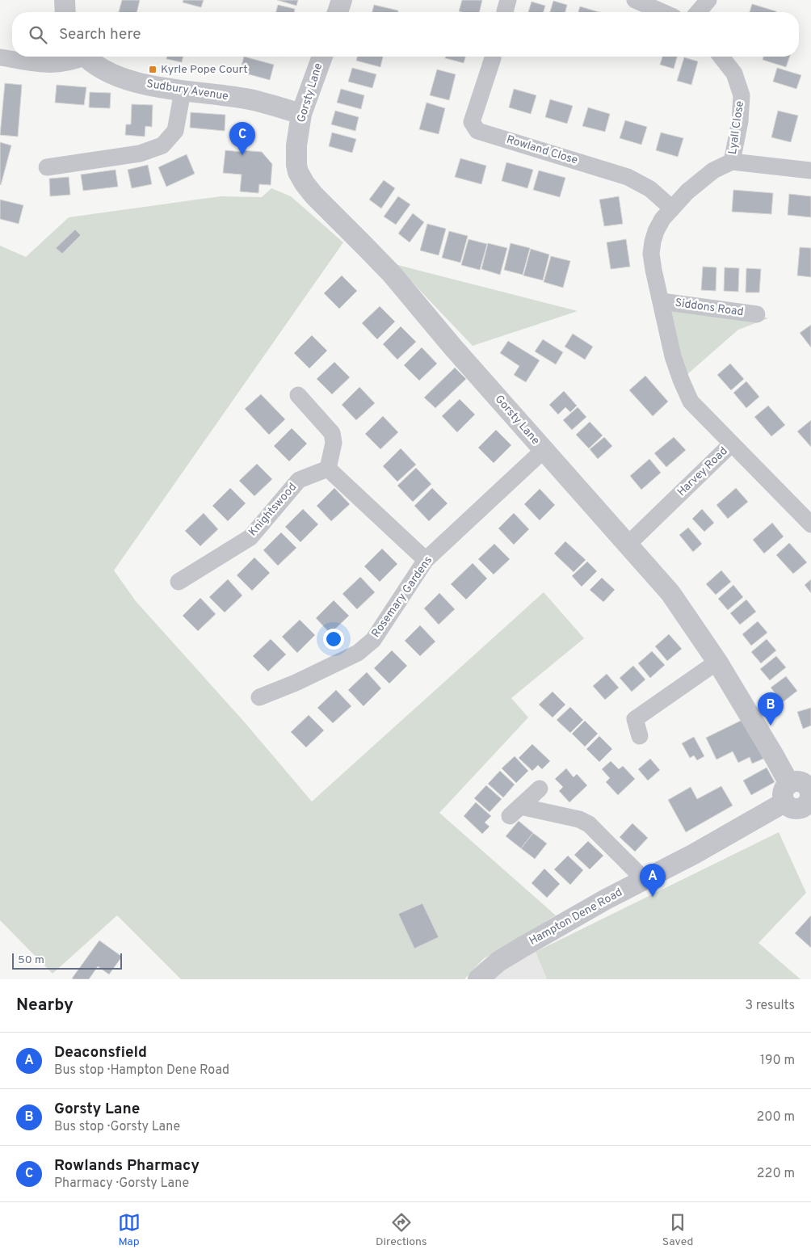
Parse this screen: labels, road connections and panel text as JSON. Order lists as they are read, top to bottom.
{
  "streets": {
    "street": [
      "Sudbury Avenue",
      "Gorsty Lane",
      "Lyall Close",
      "Rowland Close",
      "Siddons Road",
      "Harvey Road",
      "Knightswood",
      "Rosemary Gardens",
      "Hampton Dene Road"
    ]
  },
  "crossings": [
    ["Sudbury Avenue", "Gorsty Lane"],
    ["Gorsty Lane", "Harvey Road"],
    ["Gorsty Lane", "Rosemary Gardens"],
    ["Gorsty Lane", "Hampton Dene Road"],
    ["Lyall Close", "Siddons Road"],
    ["Rowland Close", "Siddons Road"],
    ["Siddons Road", "Harvey Road"]
  ],
  "places": {
    "transit": ["Kyrle Pope Court"]
  },
  "scale_bar": "50 m",
  "page": {
    "search": "Search here",
    "pins": ["C", "B", "A"],
    "scale": "50 m",
    "heading": ["Nearby", "3 results"],
    "list": [
      {
        "mark": "A",
        "name": "Deaconsfield",
        "note": "Bus stop · Hampton Dene Road",
        "value": "190 m"
      },
      {
        "mark": "B",
        "name": "Gorsty Lane",
        "note": "Bus stop · Gorsty Lane",
        "value": "200 m"
      },
      {
        "mark": "C",
        "name": "Rowlands Pharmacy",
        "note": "Pharmacy · Gorsty Lane",
        "value": "220 m"
      }
    ],
    "nav": ["Map", "Directions", "Saved"]
  }
}
